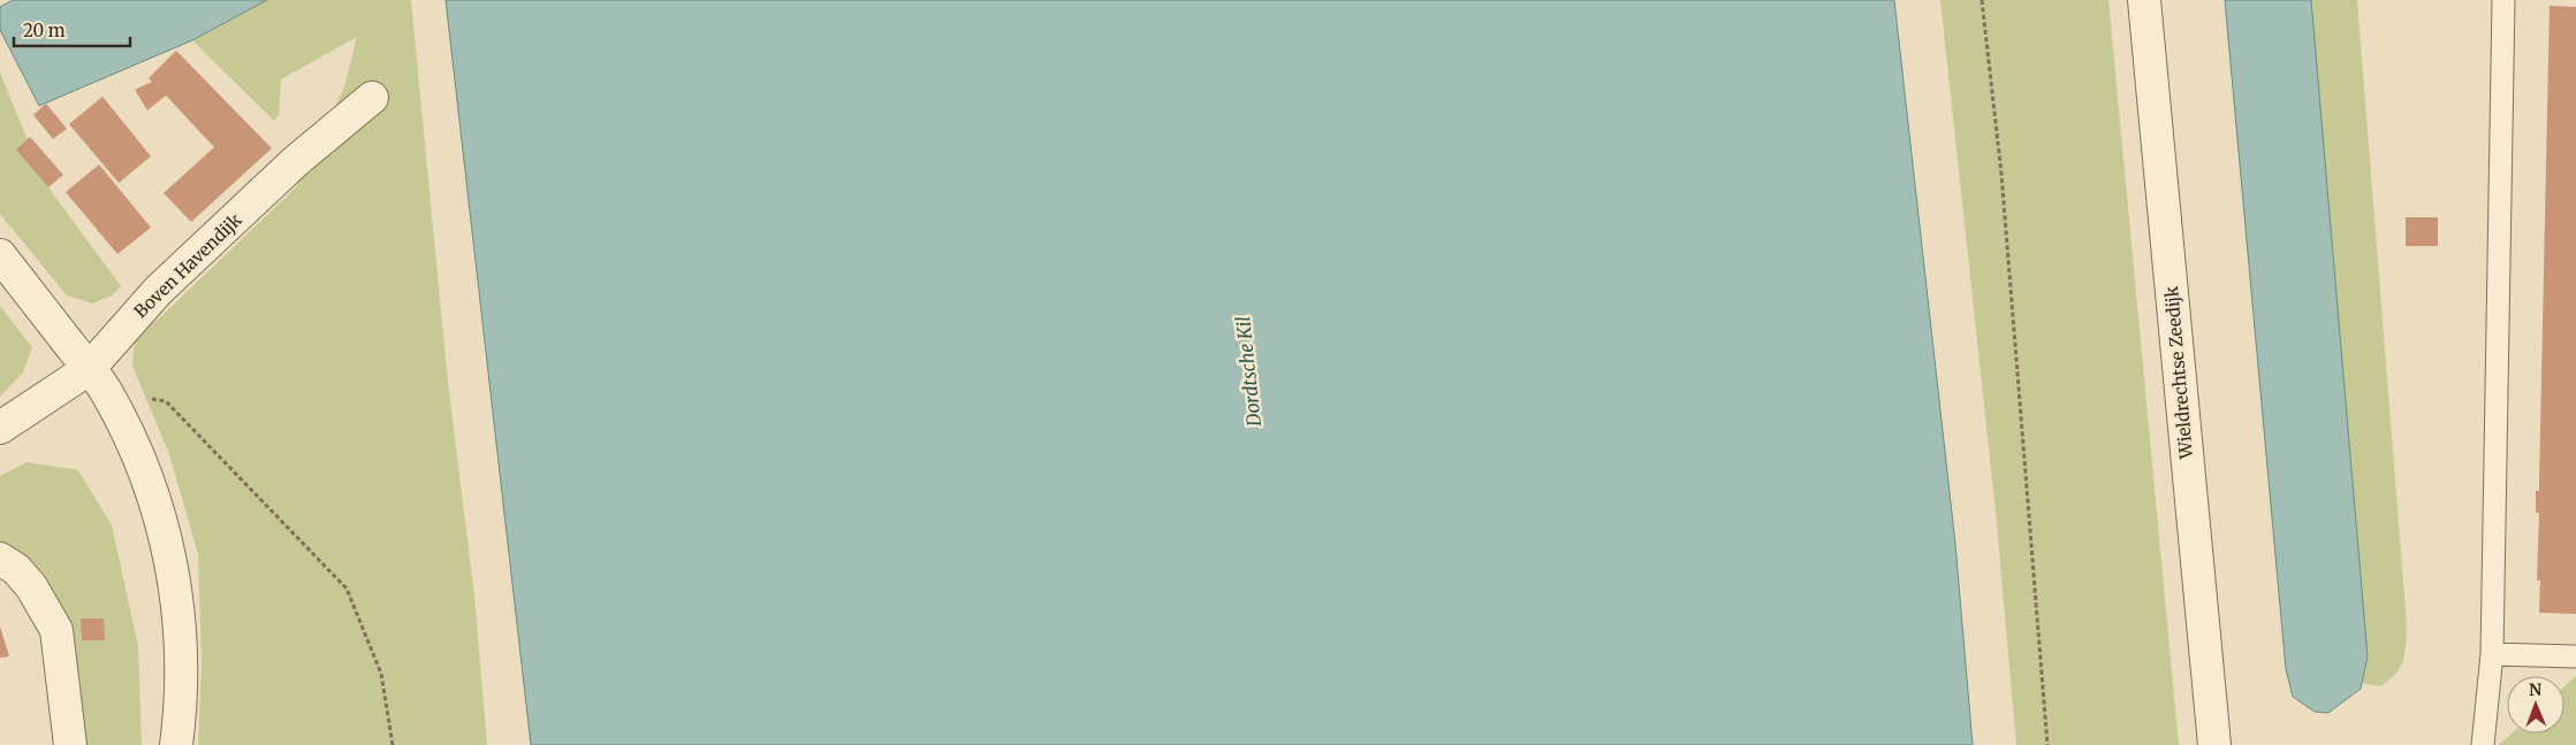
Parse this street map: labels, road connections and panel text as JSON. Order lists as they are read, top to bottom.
{
  "streets": {
    "street": ["Boven Havendijk", "Wieldrechtse Zeedijk"]
  },
  "water": ["Dordtsche Kil"],
  "scale_bar": "20 m",
  "north": "top"
}
